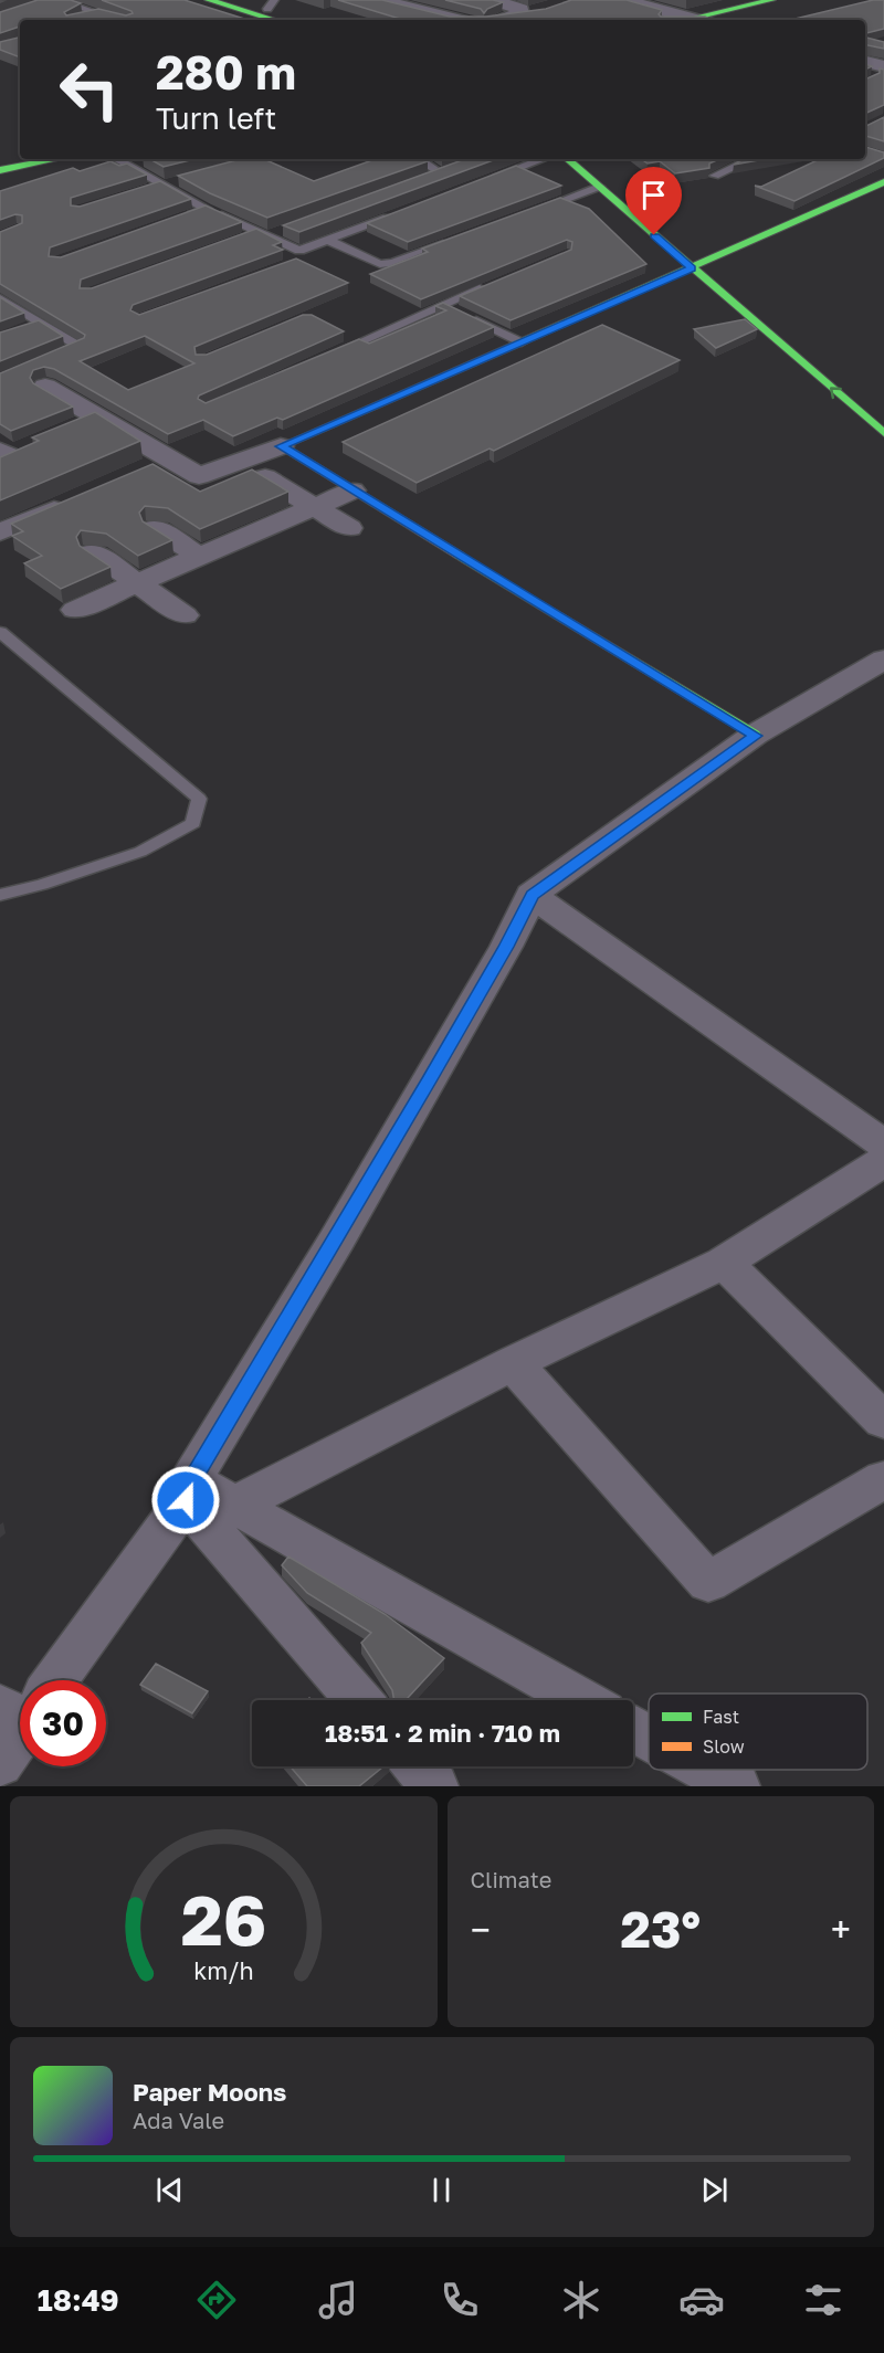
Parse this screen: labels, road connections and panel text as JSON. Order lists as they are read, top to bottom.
{
  "legend": ["Fast", "Slow"],
  "page": {
    "turn": ["280 m", "Turn left"],
    "limit": "30",
    "trip": "18:51 · 2 min · 710 m",
    "tile": "Climate",
    "heat": ["−", "23°", "+"],
    "song": ["Paper Moons", "Ada Vale"],
    "tabs": "18:49",
    "gauge": ["26", "km/h"]
  }
}
